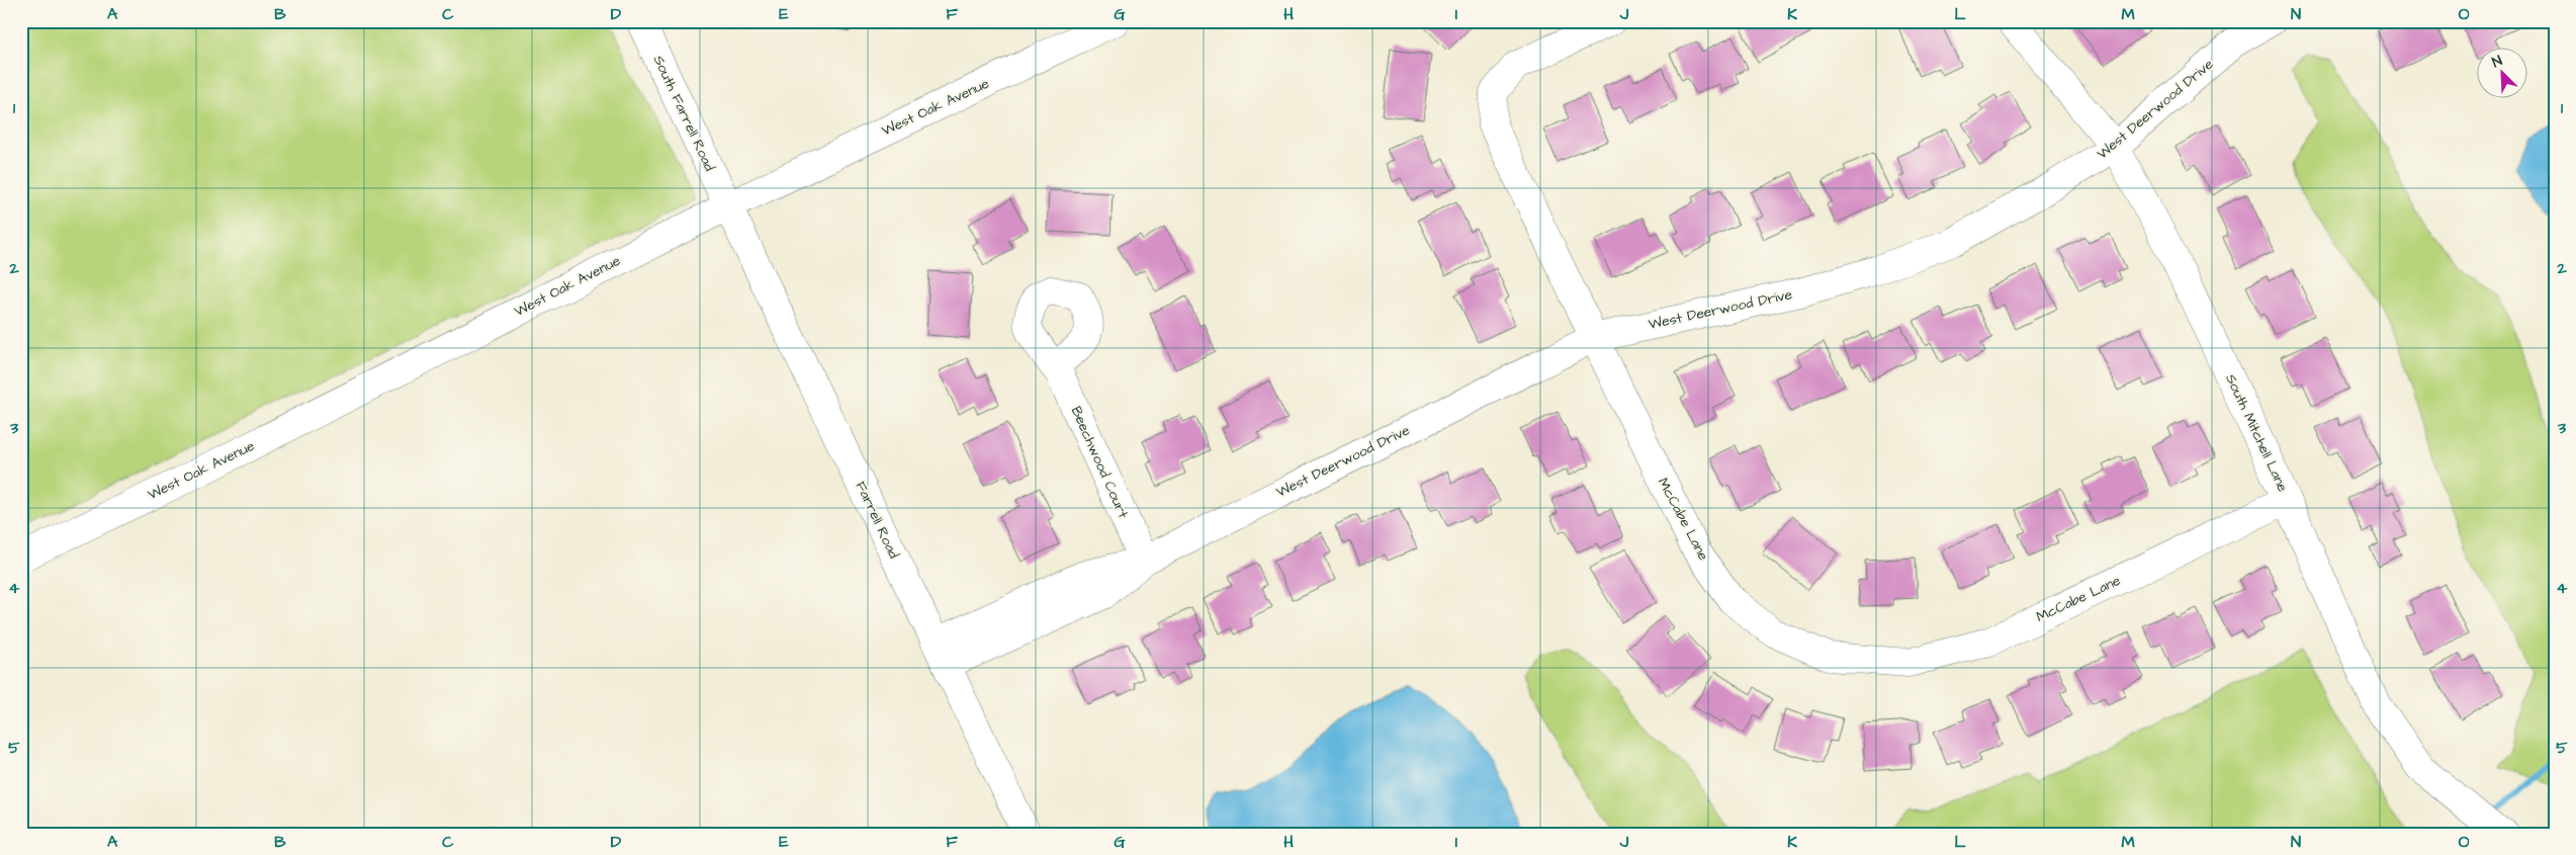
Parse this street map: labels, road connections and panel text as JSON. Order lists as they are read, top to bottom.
{
  "streets": {
    "street": [
      "West Oak Avenue",
      "West Deerwood Drive",
      "South Farrell Road",
      "South Mitchell Lane",
      "Beechwood Court",
      "McCabe Lane",
      "Farrell Road"
    ]
  },
  "crossings": [
    ["West Oak Avenue", "South Farrell Road"],
    ["West Oak Avenue", "Farrell Road"],
    ["West Deerwood Drive", "South Mitchell Lane"],
    ["West Deerwood Drive", "Beechwood Court"],
    ["West Deerwood Drive", "McCabe Lane"],
    ["West Deerwood Drive", "Farrell Road"],
    ["South Farrell Road", "Farrell Road"],
    ["South Mitchell Lane", "McCabe Lane"]
  ],
  "north": "top left",
  "grid": {
    "columns": [
      "A",
      "B",
      "C",
      "D",
      "E",
      "F",
      "G",
      "H",
      "I",
      "J",
      "K",
      "L",
      "M",
      "N",
      "O"
    ],
    "rows": [
      "1",
      "2",
      "3",
      "4",
      "5"
    ]
  }
}
